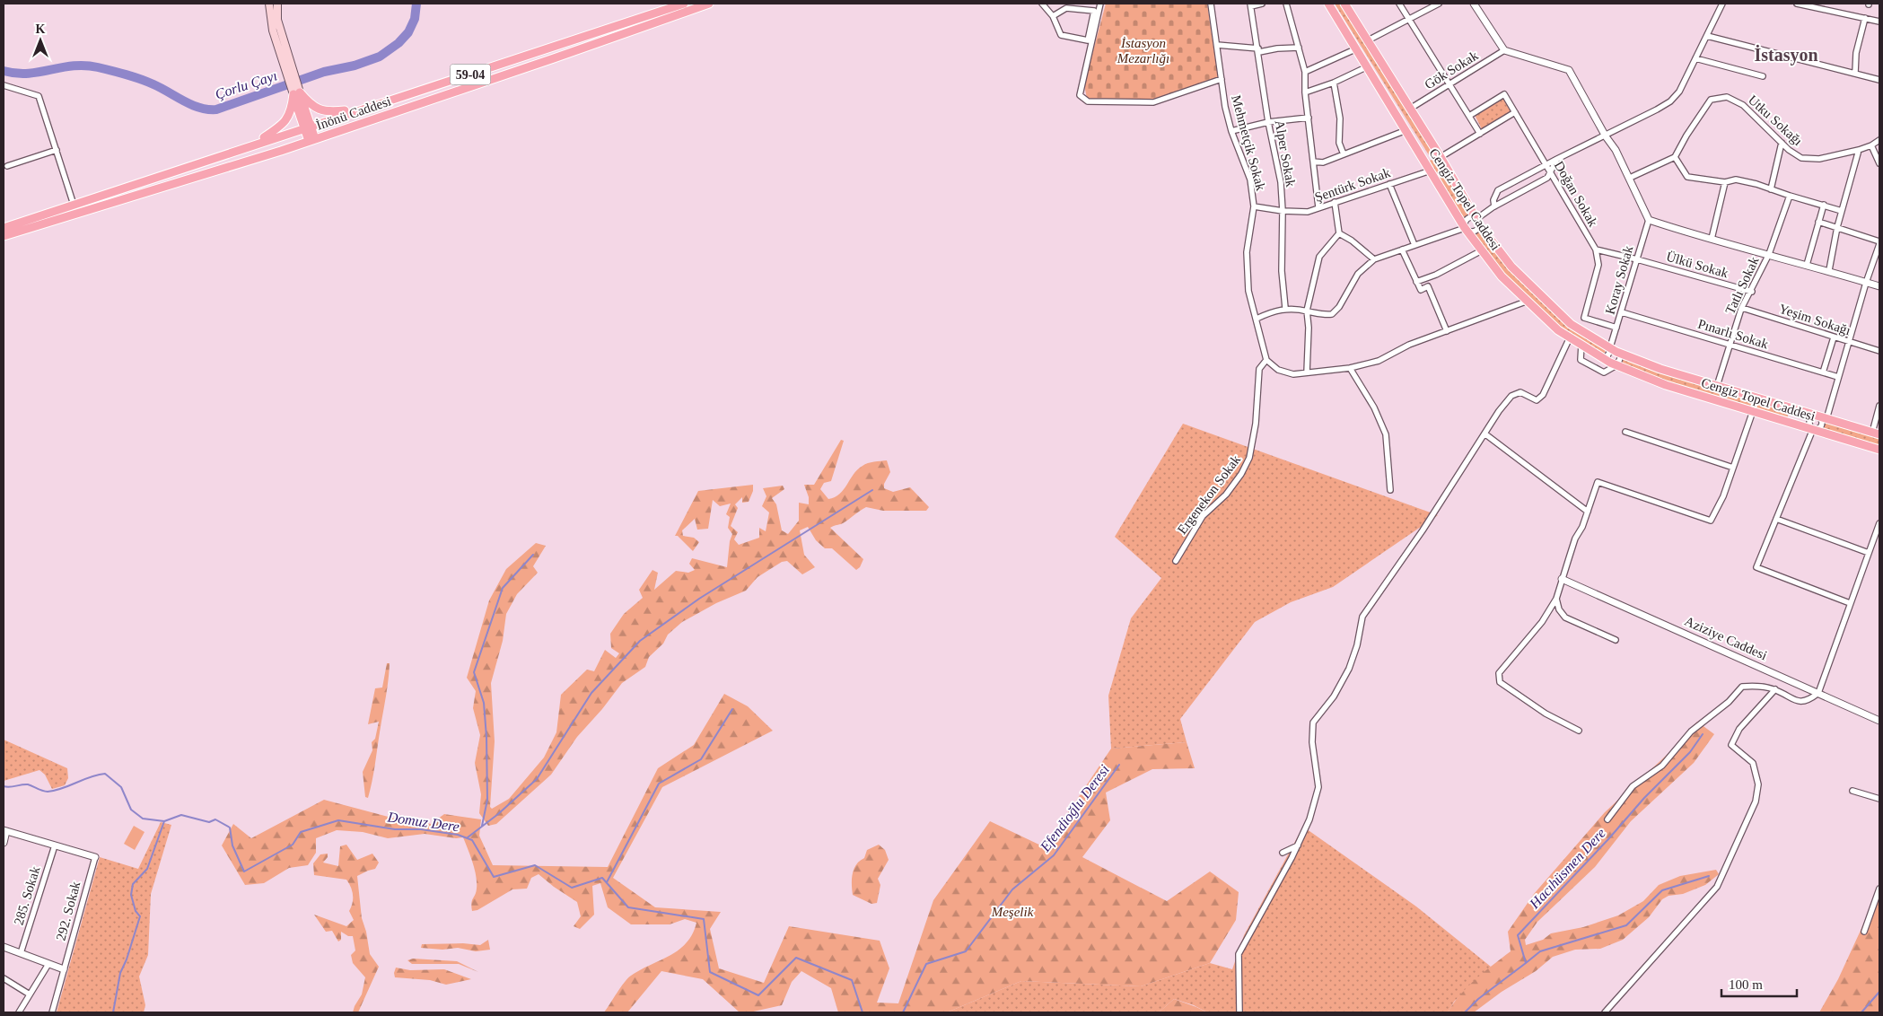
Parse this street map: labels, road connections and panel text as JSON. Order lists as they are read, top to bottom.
{
  "streets": {
    "main road": ["59-04", "İnönü Caddesi", "Cengiz Topel Caddesi"],
    "street": [
      "Gök Sokak",
      "Utku Sokağı",
      "Mehmetçik Sokak",
      "Alper Sokak",
      "Şentürk Sokak",
      "Doğan Sokak",
      "Ülkü Sokak",
      "Koray Sokak",
      "Tatlı Sokak",
      "Yeşim Sokağı",
      "Pınarlı Sokak",
      "Ergenekon Sokak",
      "Aziziye Caddesi",
      "285. Sokak",
      "292. Sokak"
    ]
  },
  "crossings": [
    ["Gök Sokak", "Cengiz Topel Caddesi"],
    ["Mehmetçik Sokak", "Şentürk Sokak"],
    ["Mehmetçik Sokak", "Ergenekon Sokak"],
    ["Alper Sokak", "Şentürk Sokak"],
    ["Şentürk Sokak", "Cengiz Topel Caddesi"],
    ["Cengiz Topel Caddesi", "Koray Sokak"],
    ["Cengiz Topel Caddesi", "Tatlı Sokak"],
    ["Ülkü Sokak", "Koray Sokak"],
    ["Ülkü Sokak", "Tatlı Sokak"],
    ["Koray Sokak", "Pınarlı Sokak"],
    ["Tatlı Sokak", "Yeşim Sokağı"],
    ["Tatlı Sokak", "Pınarlı Sokak"]
  ],
  "districts": ["İstasyon"],
  "water": [
    "Çorlu Çayı",
    "Efendioğlu Deresi",
    "Domuz Dere",
    "Hacıhüsmen Dere"
  ],
  "parks": ["İstasyon Mezarlığı", "Meşelik"],
  "scale_bar": "100 m",
  "north": "top"
}
